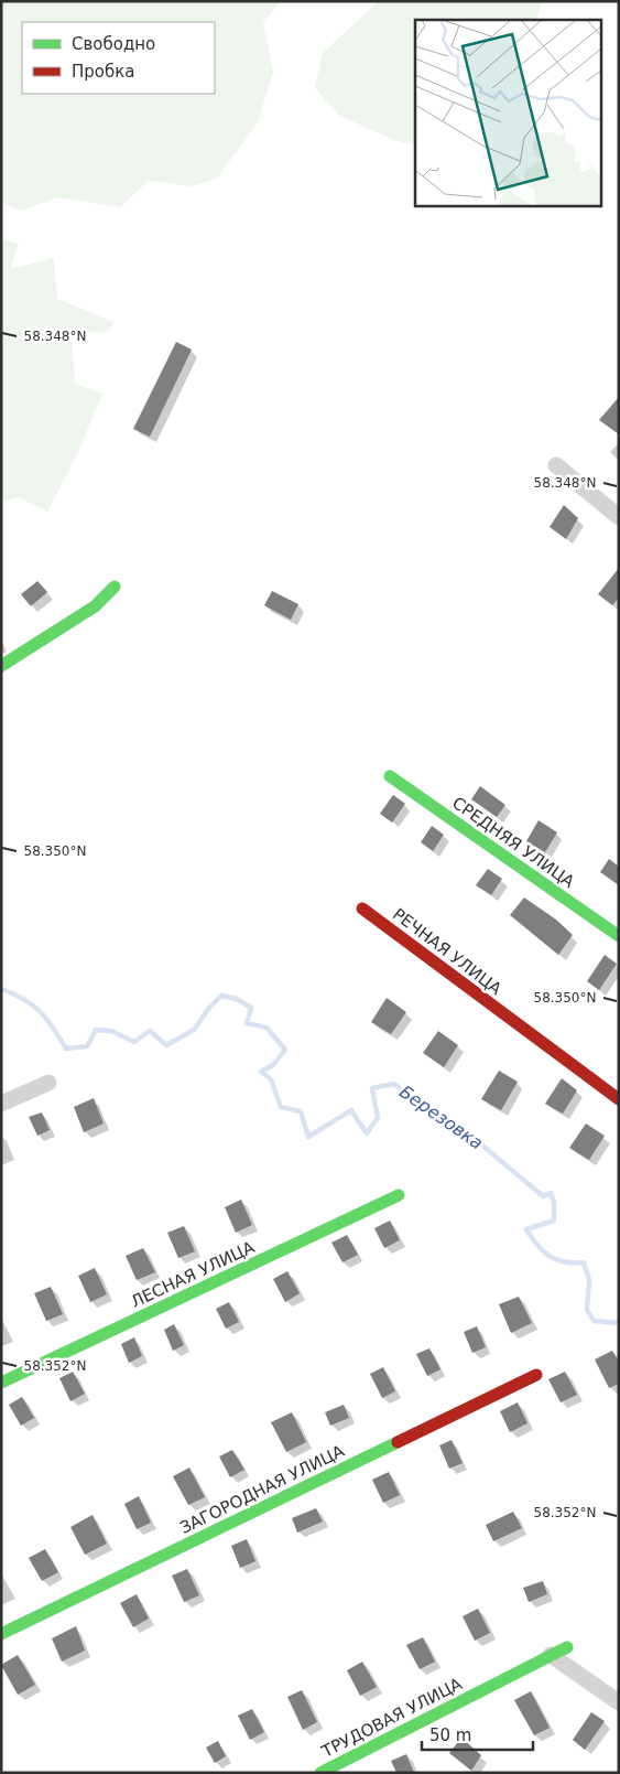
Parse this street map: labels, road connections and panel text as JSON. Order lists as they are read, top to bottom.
{
  "streets": {
    "street": [
      "СРЕДНЯЯ УЛИЦА",
      "РЕЧНАЯ УЛИЦА",
      "ЛЕСНАЯ УЛИЦА",
      "ЗАГОРОДНАЯ УЛИЦА",
      "ТРУДОВАЯ УЛИЦА"
    ]
  },
  "water": ["Березовка"],
  "legend": ["Свободно", "Пробка"],
  "scale_bar": "50 m",
  "coordinates": ["58.348°N", "58.350°N", "58.352°N"]
}
